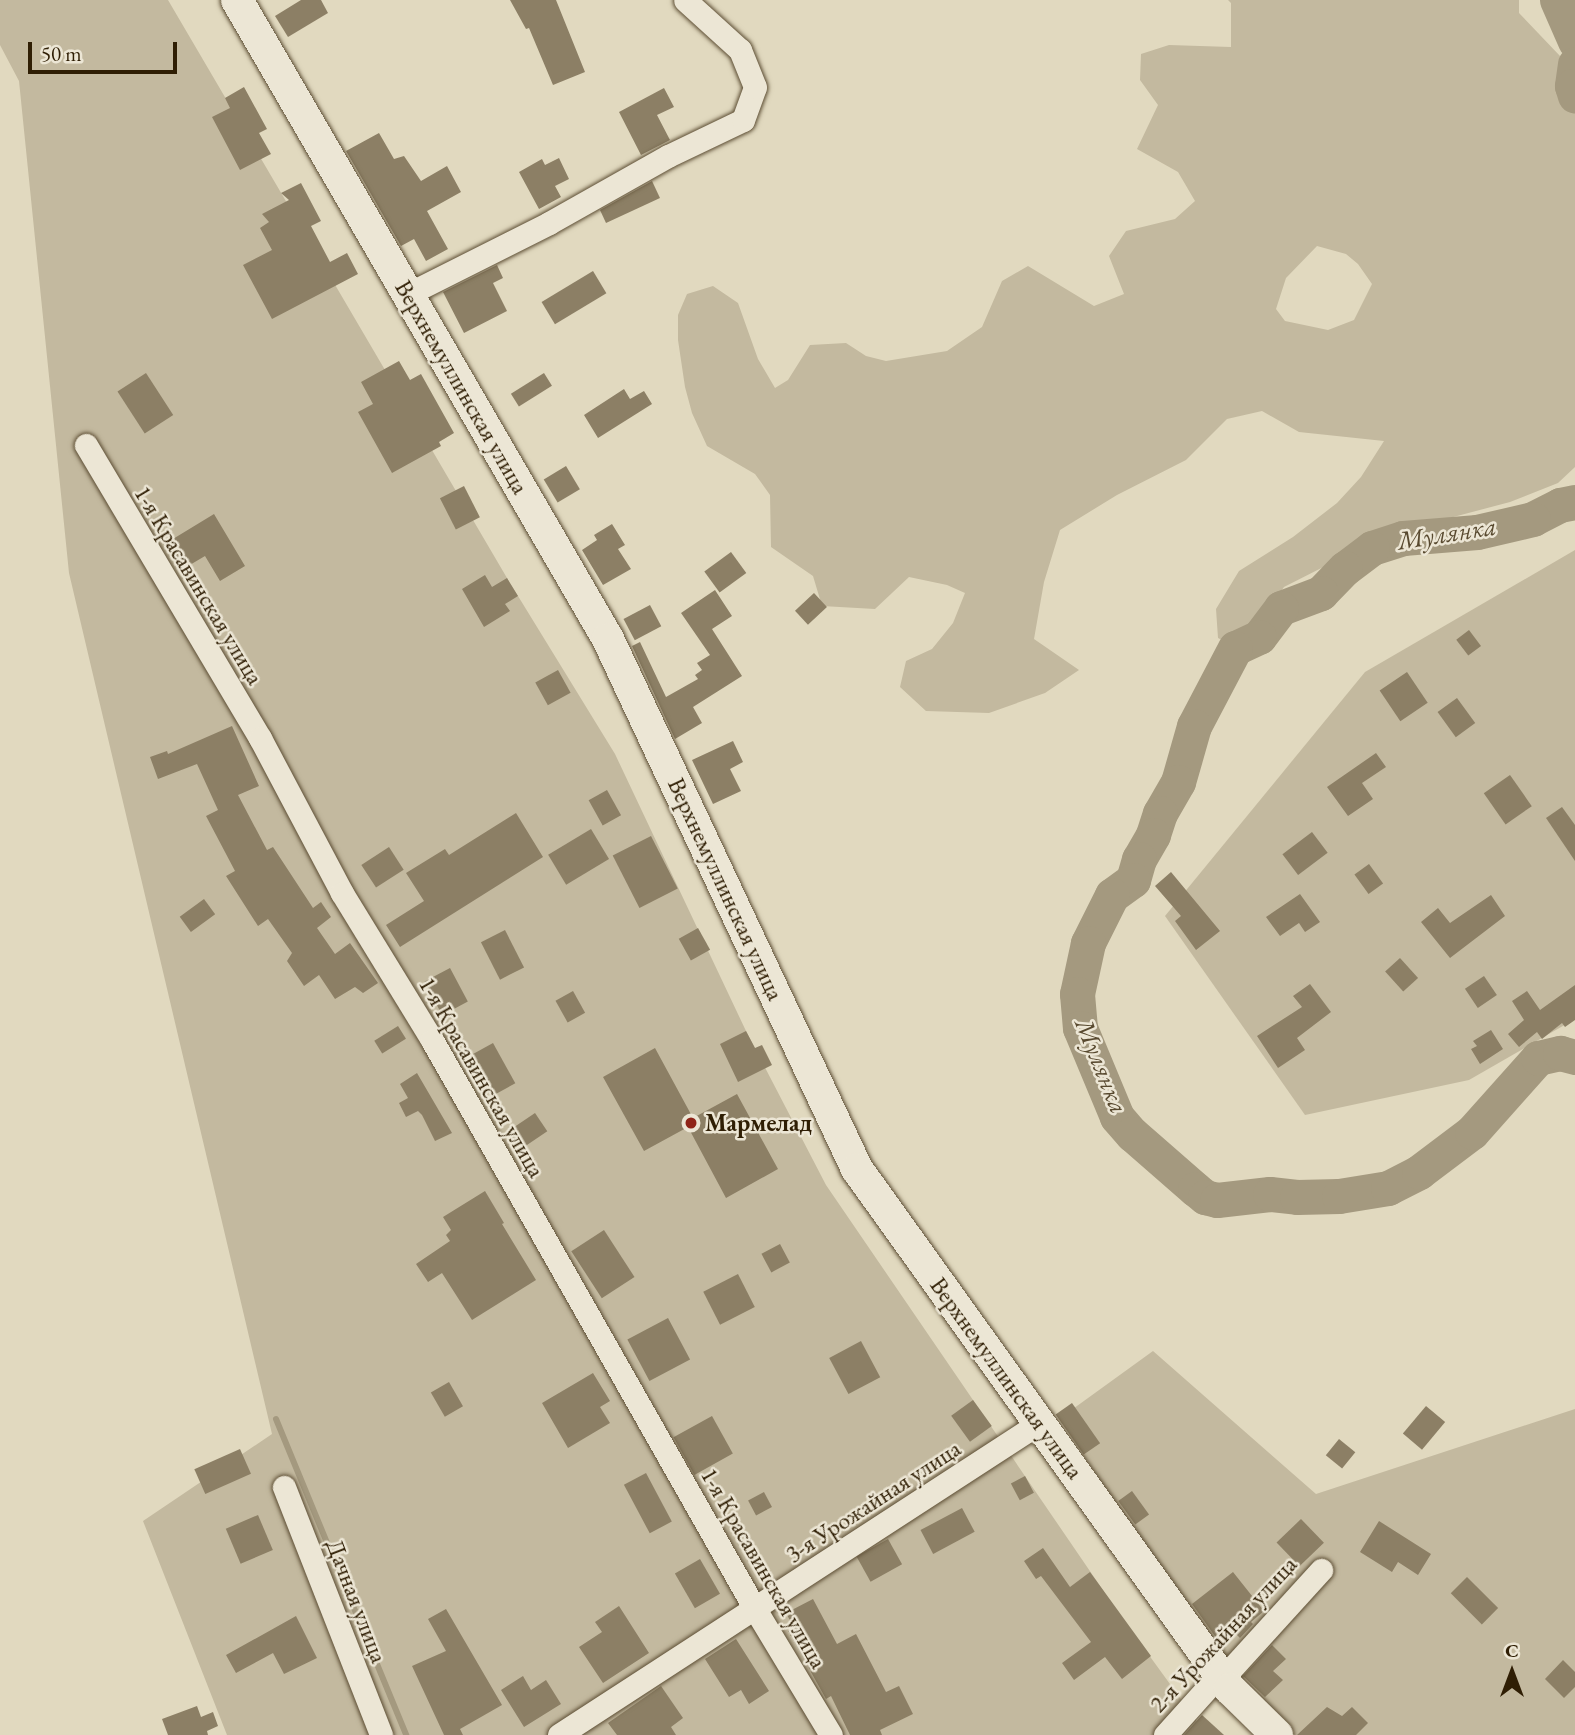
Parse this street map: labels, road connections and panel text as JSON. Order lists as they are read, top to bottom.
{
  "streets": {
    "street": [
      "Верхнемуллинская улица",
      "1-я Красавинская улица",
      "3-я Урожайная улица",
      "Дачная улица",
      "2-я Урожайная улица"
    ]
  },
  "crossings": [
    ["Верхнемуллинская улица", "3-я Урожайная улица"],
    ["Верхнемуллинская улица", "2-я Урожайная улица"],
    ["1-я Красавинская улица", "3-я Урожайная улица"]
  ],
  "water": ["Мулянка"],
  "places": ["Мармелад"],
  "scale_bar": "50 m",
  "north": "top"
}
